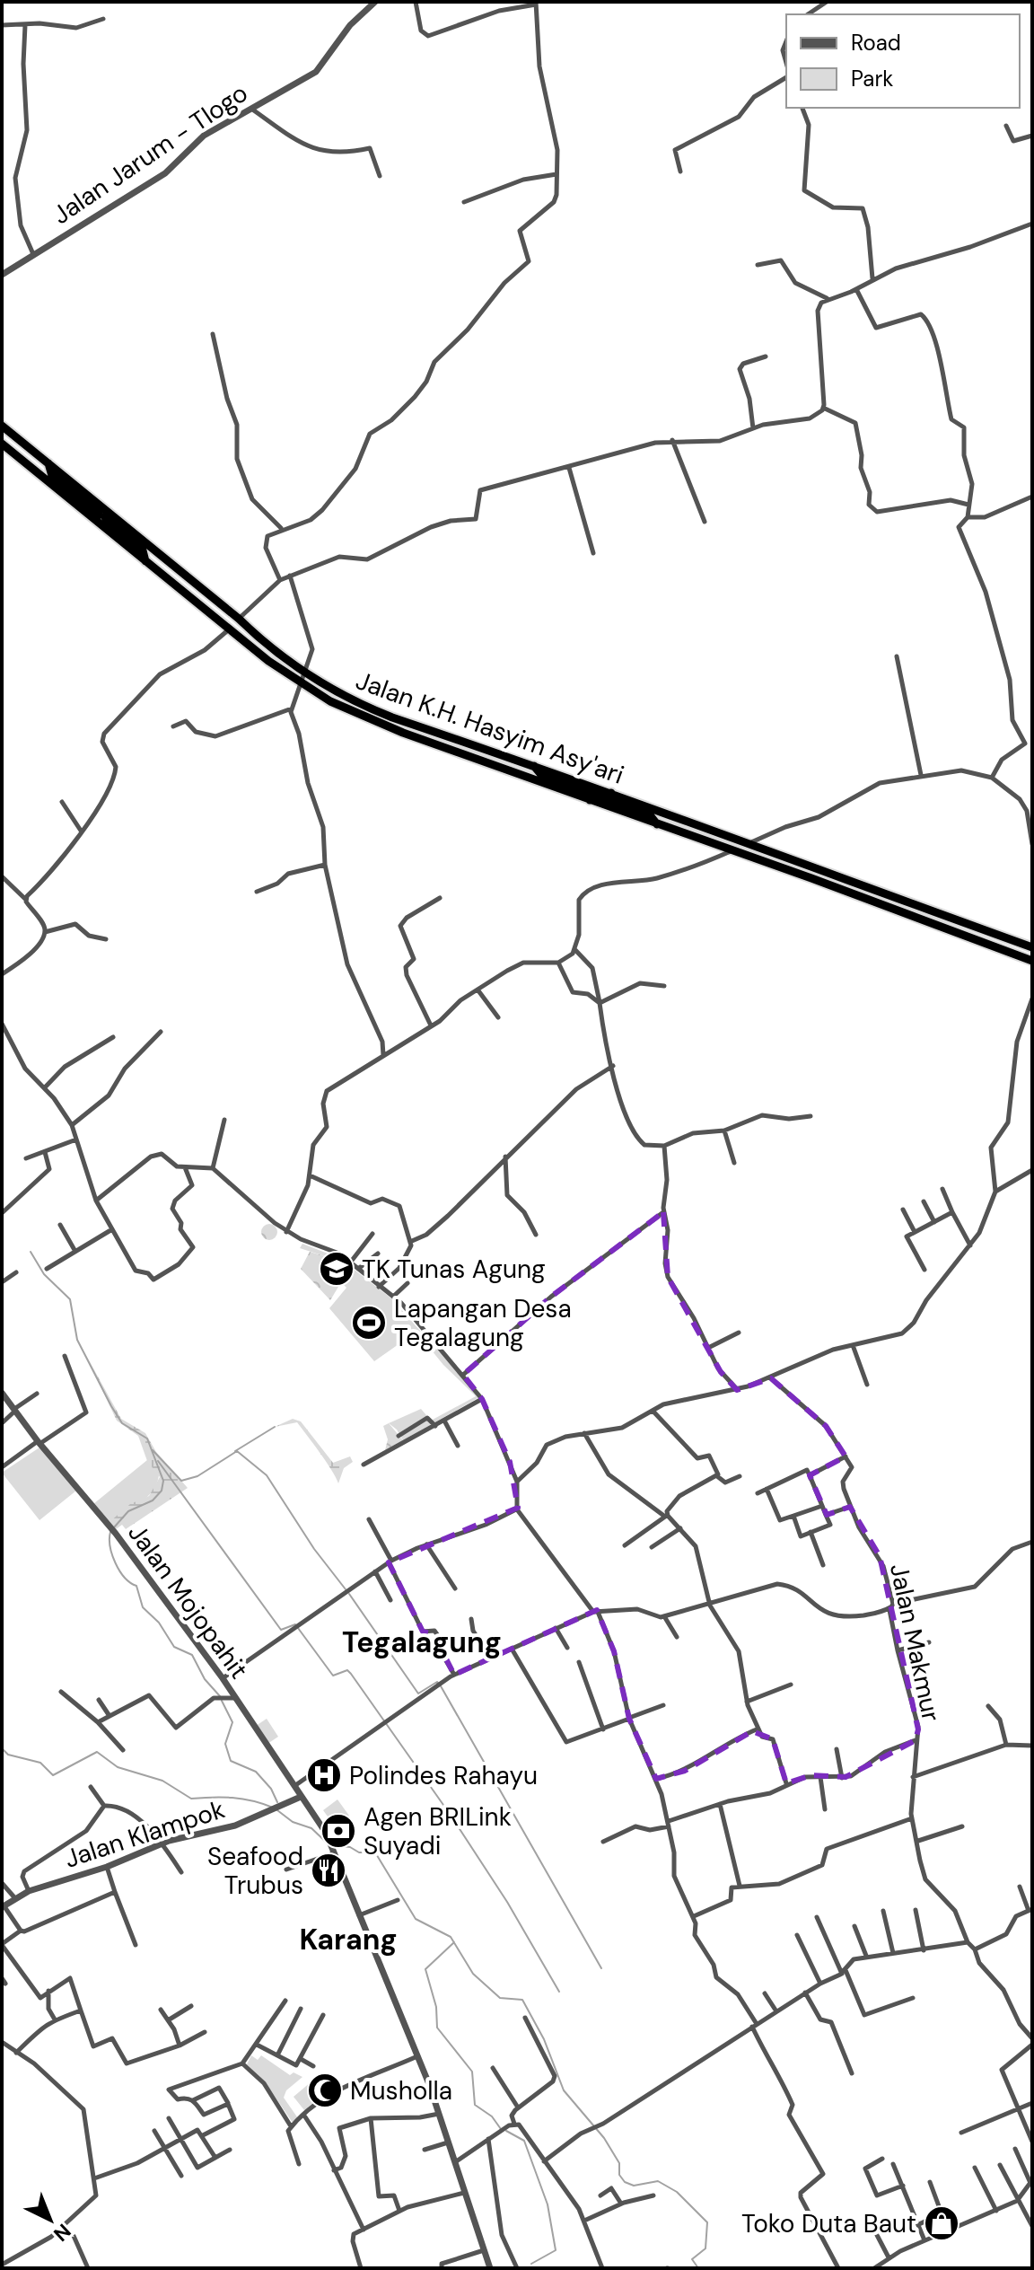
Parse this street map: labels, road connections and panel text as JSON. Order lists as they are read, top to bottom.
{
  "streets": {
    "highway": ["Jalan K.H. Hasyim Asy'ari"],
    "street": [
      "Jalan Jarum - Tlogo",
      "Jalan Mojopahit",
      "Jalan Makmur",
      "Jalan Klampok"
    ]
  },
  "crossings": [
    ["Jalan Mojopahit", "Jalan Klampok"]
  ],
  "districts": ["Tegalagung", "Karang"],
  "places": {
    "school or university": ["TK Tunas Agung"],
    "sports": ["Lapangan Desa Tegalagung"],
    "hospital": ["Polindes Rahayu"],
    "bank": ["Agen BRILink Suyadi"],
    "restaurant": ["Seafood Trubus"],
    "mosque": ["Musholla"],
    "shop": ["Toko Duta Baut"]
  },
  "legend": ["Road", "Park"],
  "north": "bottom right"
}
